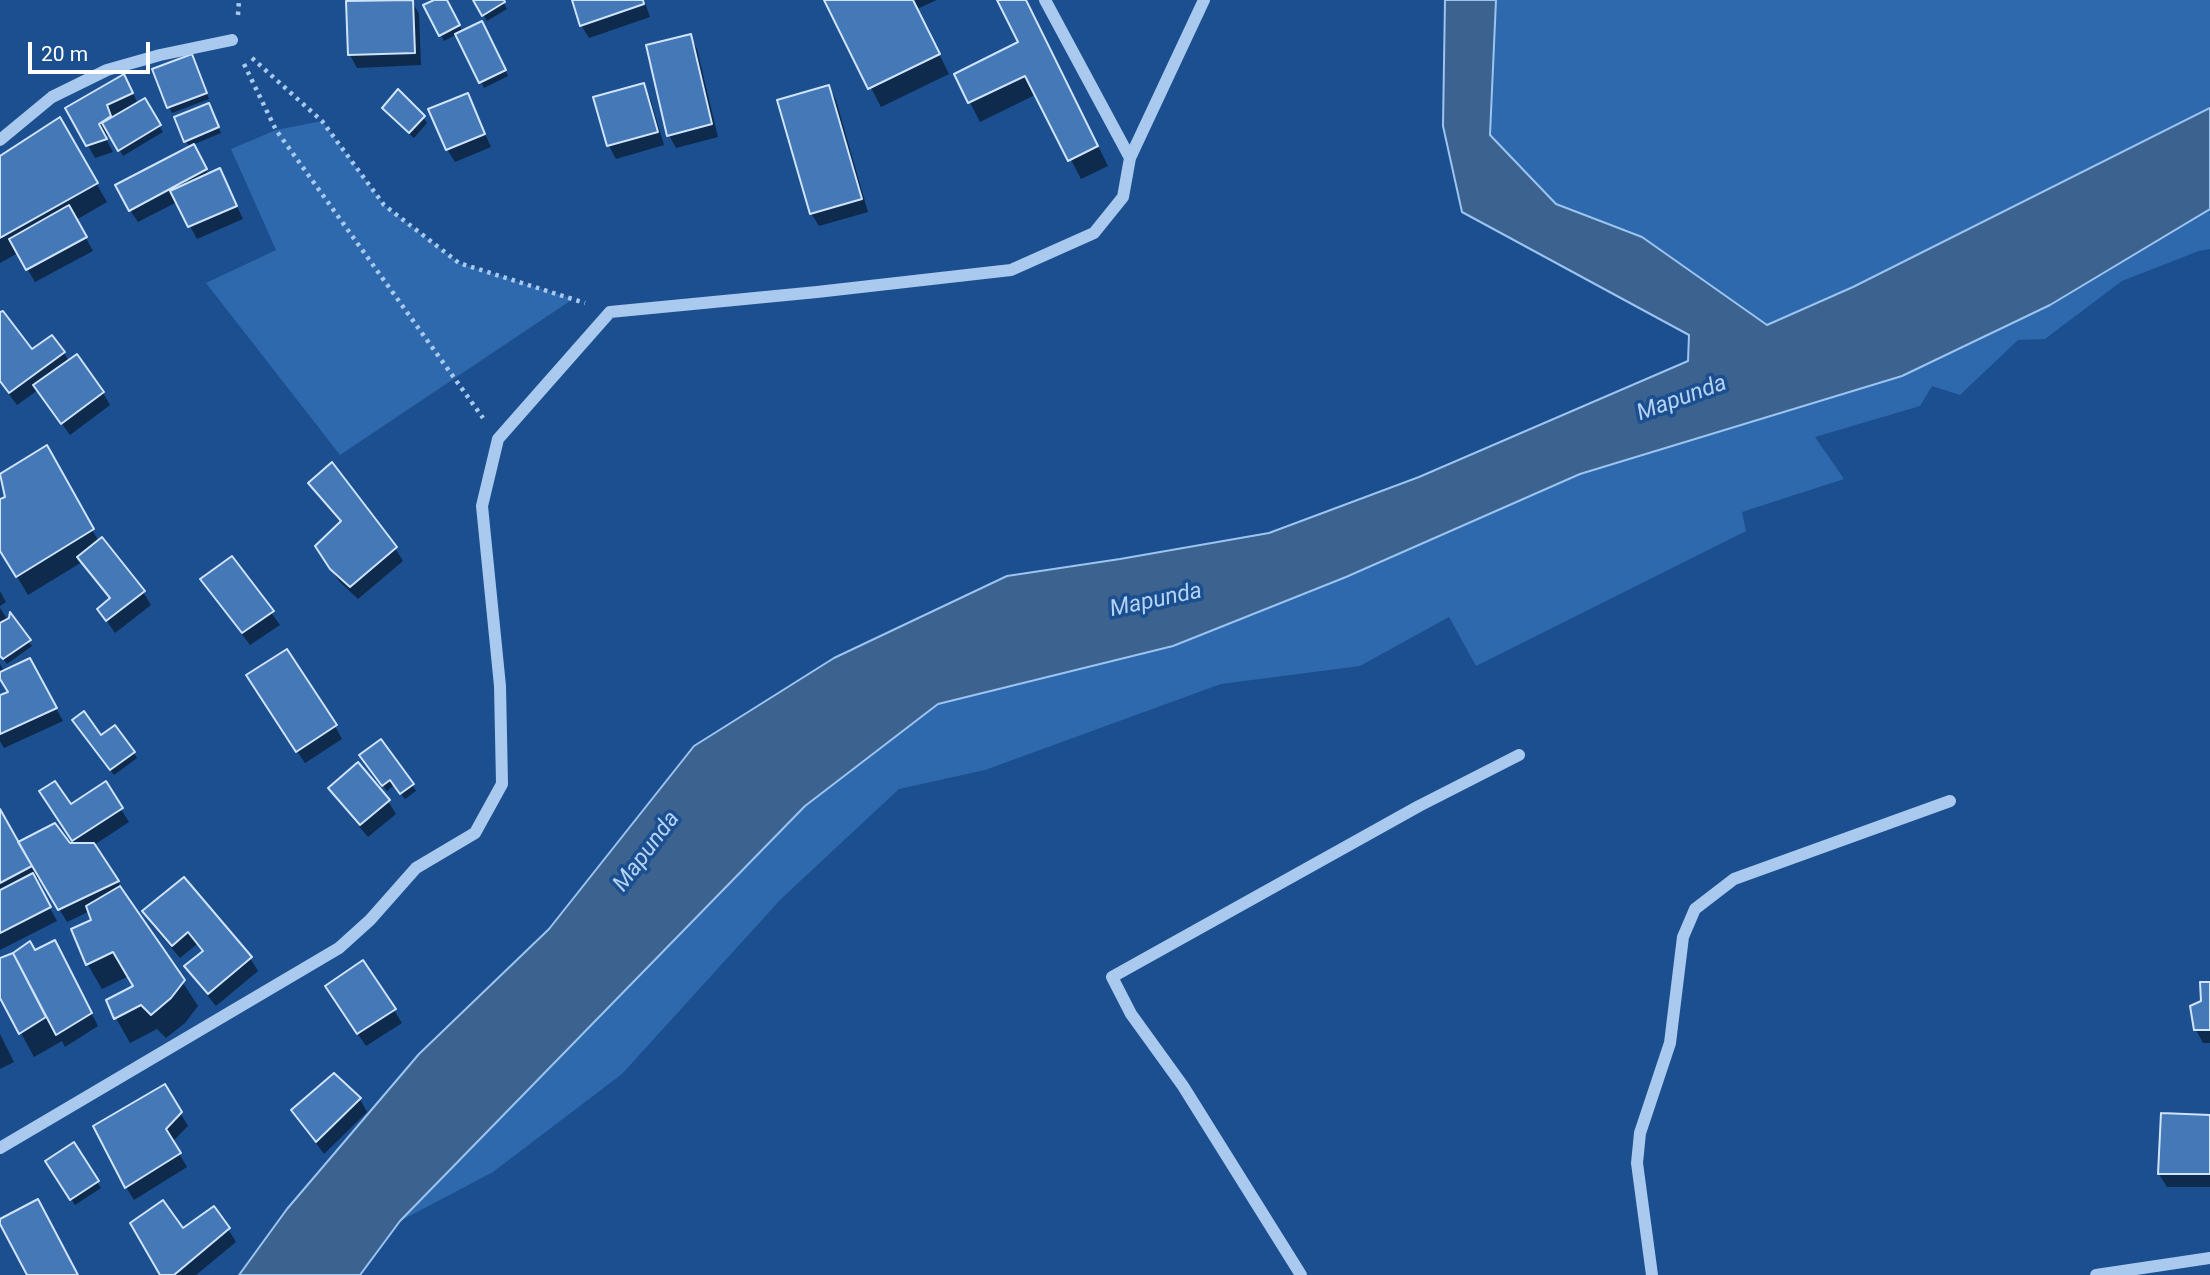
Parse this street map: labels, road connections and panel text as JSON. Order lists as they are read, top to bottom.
{
  "water": ["Mapunda"],
  "scale_bar": "20 m"
}
